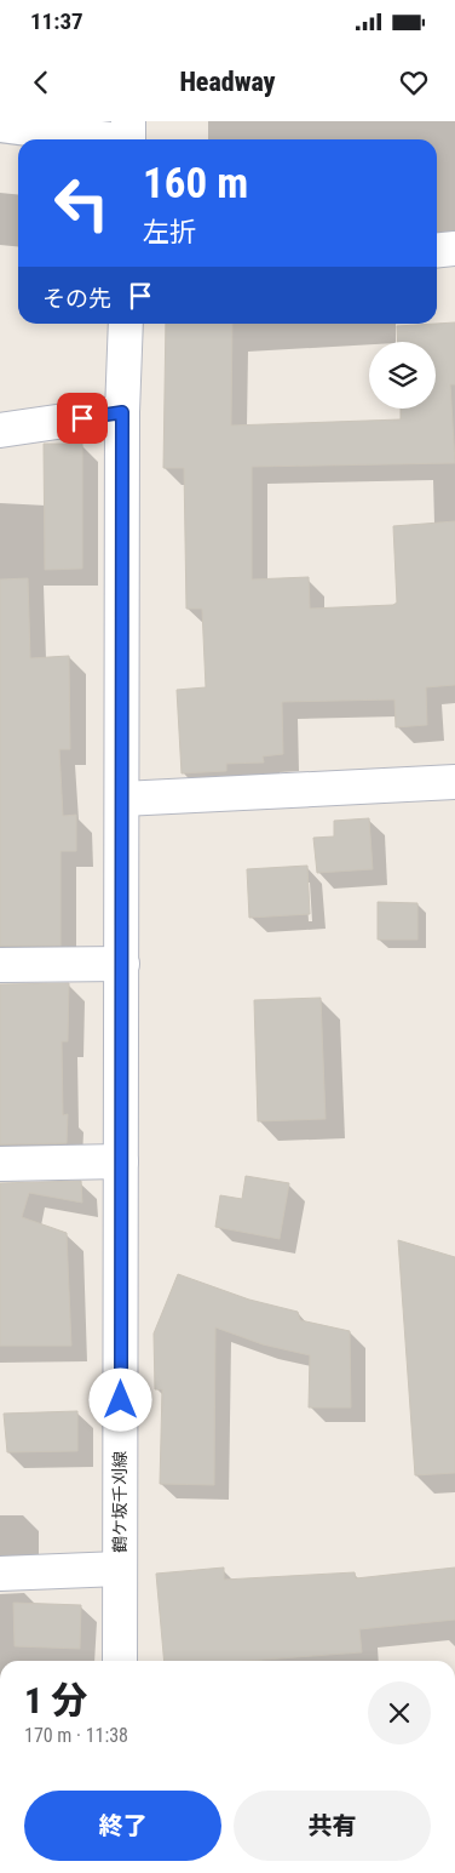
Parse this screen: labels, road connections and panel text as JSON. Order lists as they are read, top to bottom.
{
  "streets": {
    "main road": ["鶴ケ坂千刈線"]
  },
  "page": {
    "status": "11:37",
    "header": "Headway",
    "turn": ["160 m", "左折"],
    "then": "その先",
    "heading": ["1 分", "170 m · 11:38"],
    "buttons": ["終了", "共有"]
  }
}
